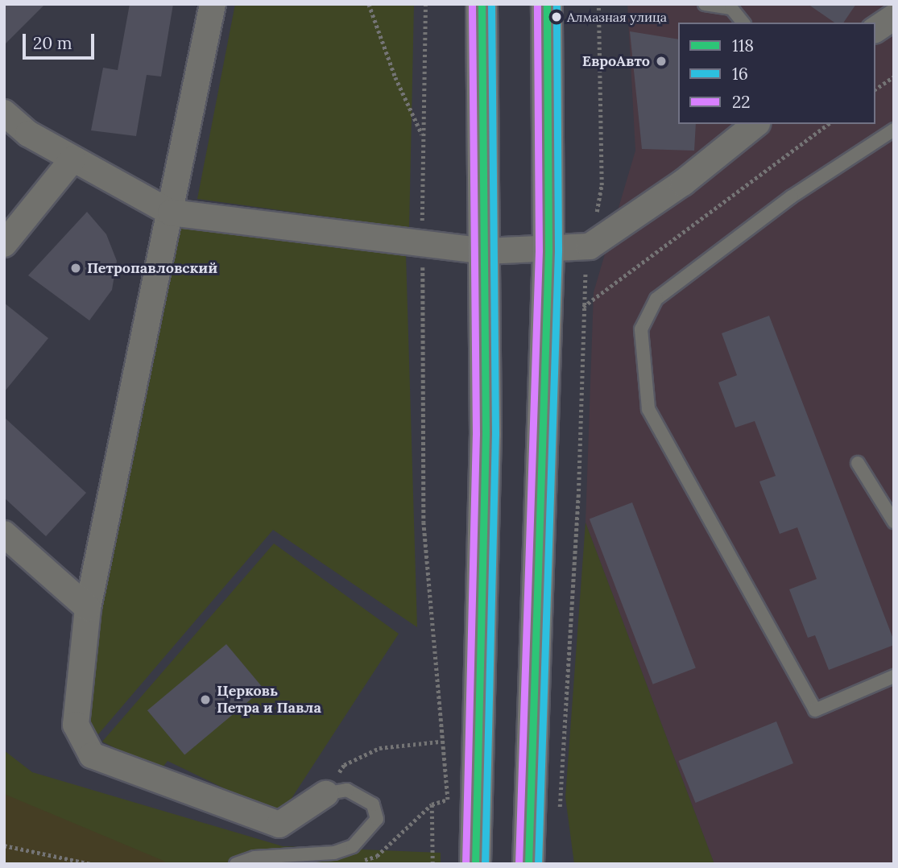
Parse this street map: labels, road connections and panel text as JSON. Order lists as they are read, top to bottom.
{
  "places": [
    "Алмазная улица",
    "ЕвроАвто",
    "Петропавловский",
    "Церковь Петра и Павла"
  ],
  "lines": ["transit line 118", "transit line 16", "transit line 22"],
  "legend": ["118", "16", "22"],
  "scale_bar": "20 m"
}
